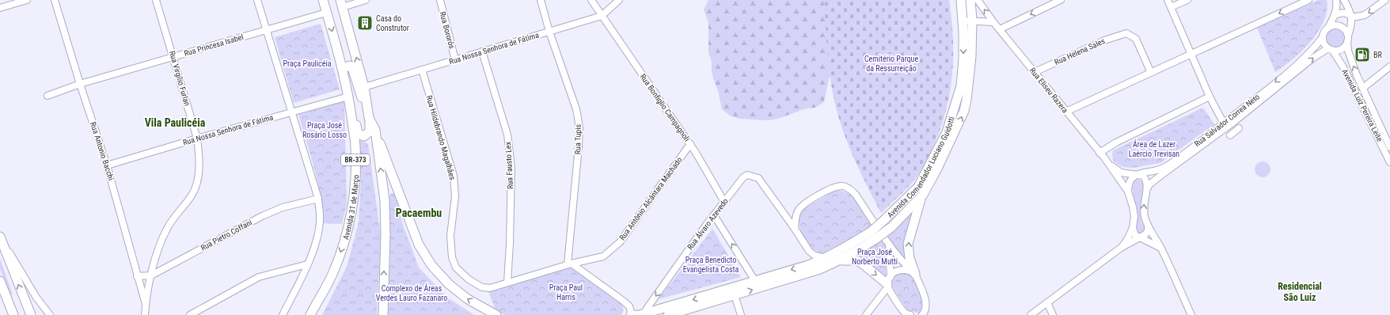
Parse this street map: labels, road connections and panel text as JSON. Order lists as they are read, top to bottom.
{
  "streets": {
    "main road": ["BR-373", "Avenida Comendador Luciano Guidotti", "Avenida 31 de Março"],
    "street": [
      "Rua Bororós",
      "Rua Princesa Isabel",
      "Rua Nossa Senhora de Fátima",
      "Rua Helena Sales",
      "Rua Virgílio Furlan",
      "Rua Eliseu Razera",
      "Avenida Luiz Pereira Leite",
      "Rua Bonfiglio Campagnoli",
      "Rua Salvador Correa Neto",
      "Rua Hildebrando Magalhães",
      "Rua Tupis",
      "Rua Antonio Bacchi",
      "Rua Fausto Lex",
      "Rua Antônio Alcântara Machado",
      "Rua Álvaro Azevedo",
      "Rua Pietro Coffani"
    ]
  },
  "crossings": [
    ["Rua Bororós", "Rua Nossa Senhora de Fátima"],
    ["Rua Princesa Isabel", "Rua Virgílio Furlan"],
    ["Rua Princesa Isabel", "Rua Antonio Bacchi"],
    ["Rua Princesa Isabel", "Avenida 31 de Março"],
    ["Rua Nossa Senhora de Fátima", "Rua Virgílio Furlan"],
    ["Rua Nossa Senhora de Fátima", "Rua Bonfiglio Campagnoli"],
    ["Rua Nossa Senhora de Fátima", "Rua Hildebrando Magalhães"],
    ["Rua Nossa Senhora de Fátima", "Rua Tupis"],
    ["Rua Nossa Senhora de Fátima", "Rua Antonio Bacchi"],
    ["Rua Nossa Senhora de Fátima", "BR-373"],
    ["Rua Nossa Senhora de Fátima", "Rua Fausto Lex"],
    ["Rua Nossa Senhora de Fátima", "Avenida 31 de Março"],
    ["Rua Helena Sales", "Rua Eliseu Razera"],
    ["Rua Virgílio Furlan", "Rua Antonio Bacchi"],
    ["Rua Virgílio Furlan", "Rua Pietro Coffani"],
    ["Rua Eliseu Razera", "Rua Salvador Correa Neto"],
    ["Avenida Luiz Pereira Leite", "Rua Salvador Correa Neto"],
    ["Rua Bonfiglio Campagnoli", "Rua Antônio Alcântara Machado"],
    ["Rua Bonfiglio Campagnoli", "Rua Álvaro Azevedo"],
    ["Rua Hildebrando Magalhães", "Rua Antônio Alcântara Machado"],
    ["Rua Tupis", "Rua Antônio Alcântara Machado"],
    ["Rua Antonio Bacchi", "Rua Pietro Coffani"],
    ["Rua Fausto Lex", "Rua Antônio Alcântara Machado"],
    ["Avenida Comendador Luciano Guidotti", "Rua Álvaro Azevedo"]
  ],
  "one_way": ["Rua Álvaro Azevedo"],
  "districts": ["Vila Paulicéia", "Pacaembu", "Residencial São Luiz"],
  "parks": [
    "Cemitério Parque da Ressurreição",
    "Praça Paulicéia",
    "Praça José Rosário Losso",
    "Área de Lazer Laércio Trevisan",
    "Praça José Norberto Mutti",
    "Praça Benedicto Evangelista Costa",
    "Praça Paul Harris",
    "Complexo de Áreas Verdes Lauro Fazanaro"
  ],
  "places": {
    "building": ["Casa do Construtor"],
    "fuel station": ["BR"]
  }
}
